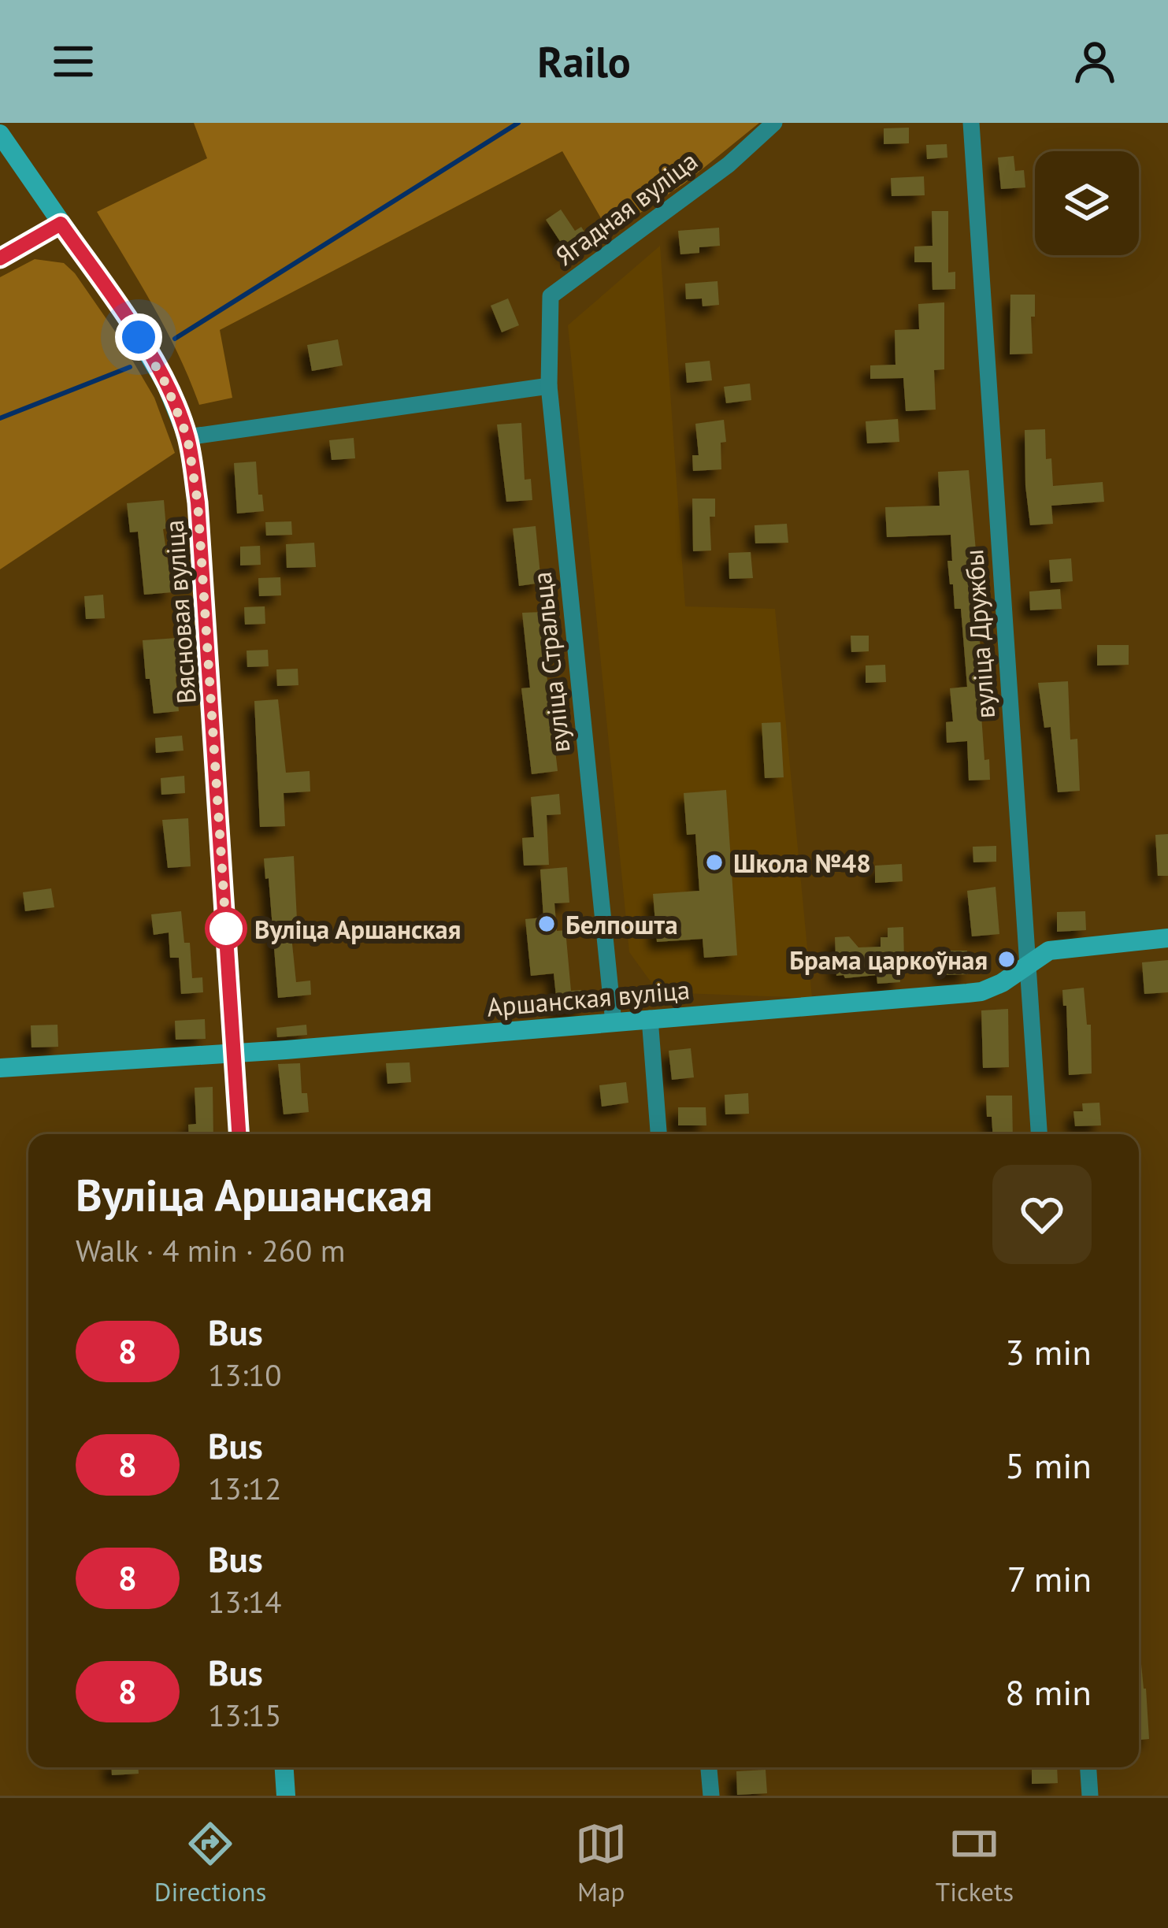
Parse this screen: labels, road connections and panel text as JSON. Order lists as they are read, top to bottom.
{
  "streets": {
    "street": [
      "Ягадная вуліца",
      "Вясновая вуліца",
      "вуліца Дружбы",
      "вуліца Стральца",
      "Аршанская вуліца"
    ]
  },
  "crossings": [
    ["Ягадная вуліца", "вуліца Стральца"],
    ["Вясновая вуліца", "Аршанская вуліца"],
    ["вуліца Дружбы", "Аршанская вуліца"],
    ["вуліца Стральца", "Аршанская вуліца"]
  ],
  "places": [
    "Школа №48",
    "Белпошта",
    "Вуліца Аршанская",
    "Брама царкоўная"
  ],
  "lines": ["bus line 8"],
  "page": {
    "header": "Railo",
    "heading": ["Вуліца Аршанская", "Walk · 4 min · 260 m"],
    "list": [
      {
        "mark": "8",
        "name": "Bus",
        "note": "13:10",
        "value": "3 min"
      },
      {
        "mark": "8",
        "name": "Bus",
        "note": "13:12",
        "value": "5 min"
      },
      {
        "mark": "8",
        "name": "Bus",
        "note": "13:14",
        "value": "7 min"
      },
      {
        "mark": "8",
        "name": "Bus",
        "note": "13:15",
        "value": "8 min"
      }
    ],
    "tabs": ["Directions", "Map", "Tickets"]
  }
}
